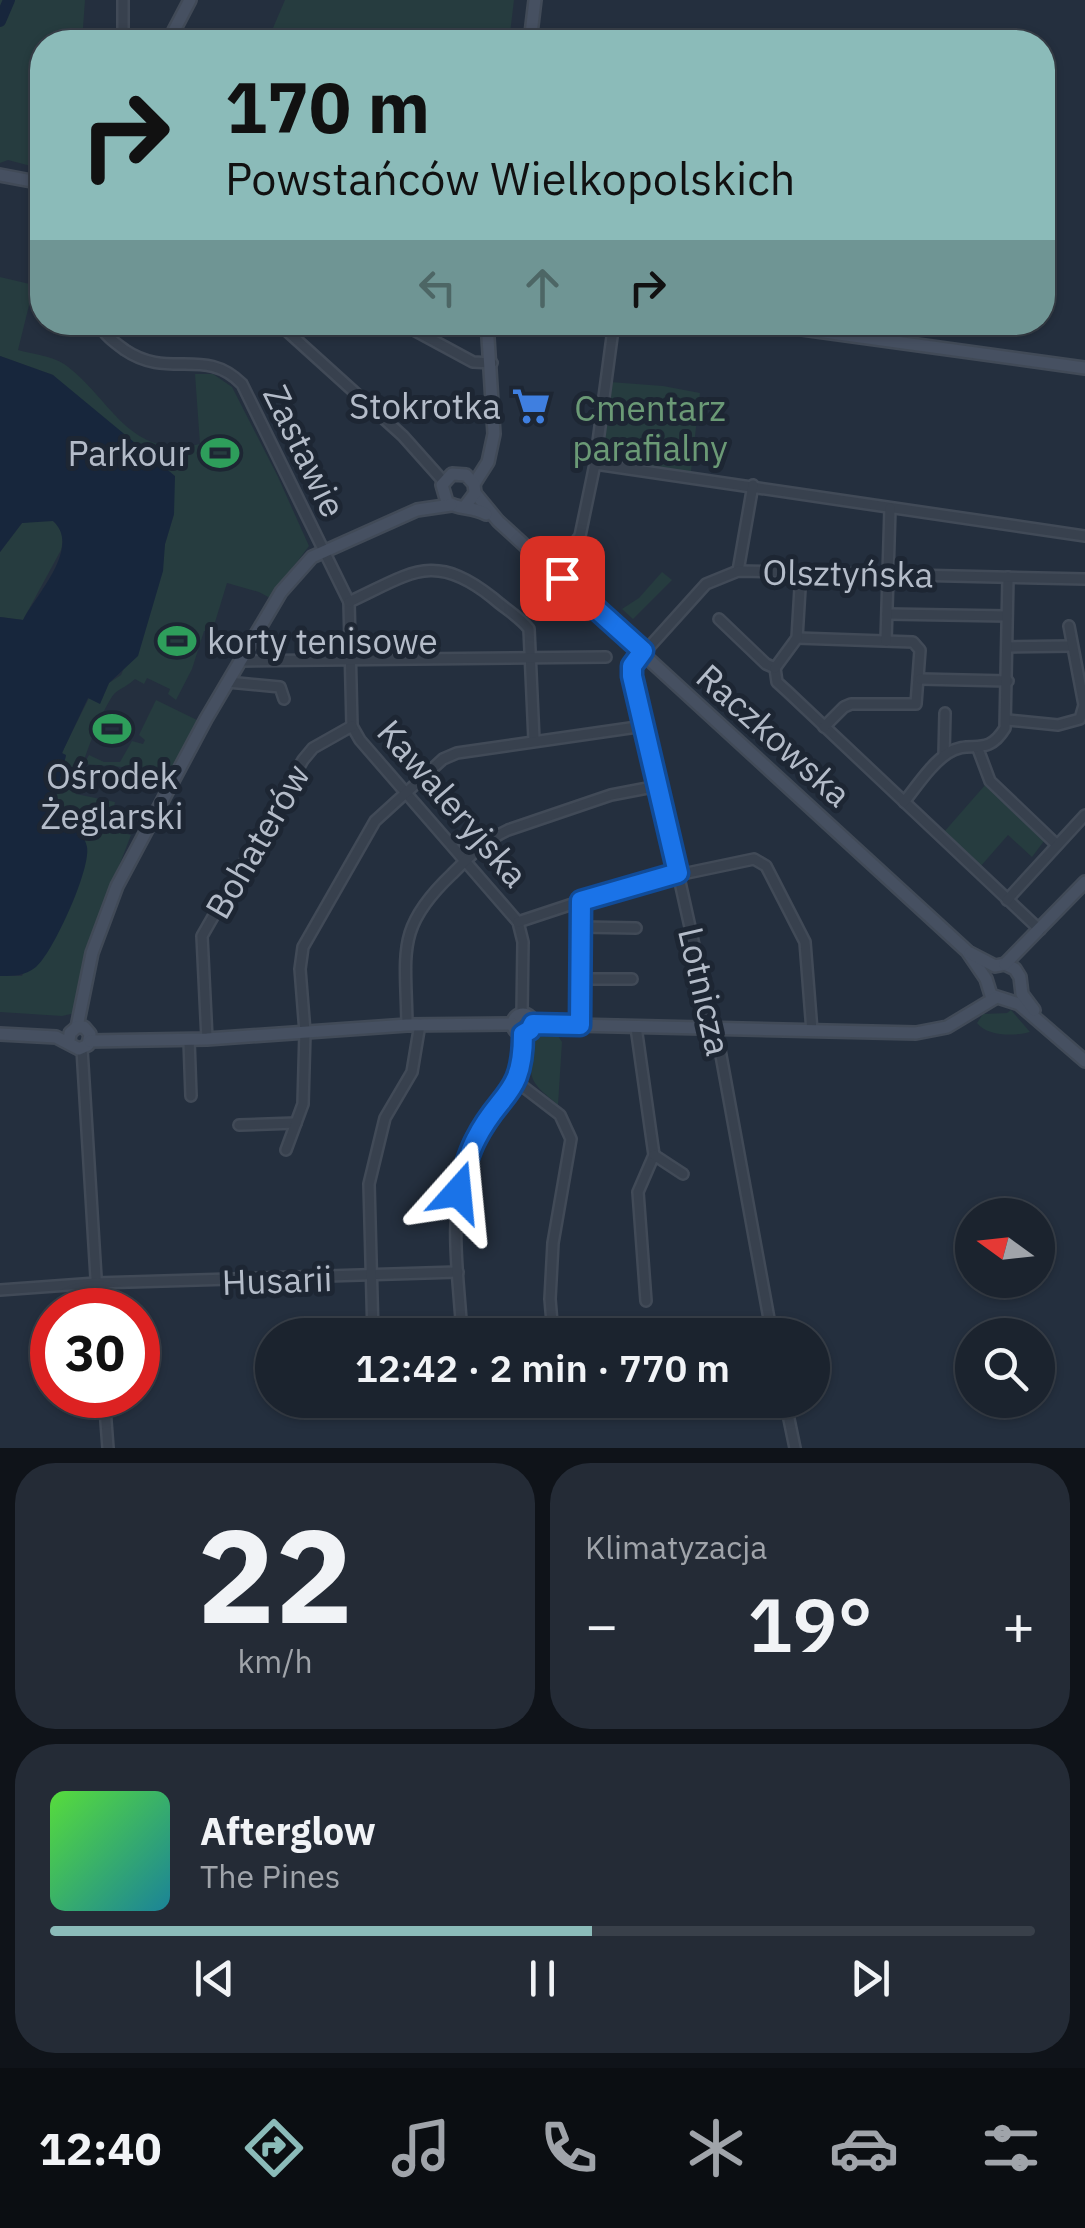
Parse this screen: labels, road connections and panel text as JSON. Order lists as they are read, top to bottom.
{
  "streets": {
    "street": [
      "Zastawie",
      "Olsztyńska",
      "Raczkowska",
      "Kawaleryjska",
      "Bohaterów",
      "Lotnicza",
      "Husarii"
    ]
  },
  "crossings": [
    ["Zastawie", "Kawaleryjska"],
    ["Zastawie", "Husarii"],
    ["Olsztyńska", "Raczkowska"],
    ["Olsztyńska", "Lotnicza"],
    ["Raczkowska", "Lotnicza"],
    ["Kawaleryjska", "Bohaterów"]
  ],
  "parks": ["Cmentarz parafialny"],
  "places": {
    "supermarket": ["Stokrotka"],
    "sports": ["Parkour", "korty tenisowe", "Ośrodek Żeglarski"]
  },
  "north": "left",
  "page": {
    "turn": ["170 m", "Powstańców Wielkopolskich"],
    "limit": "30",
    "trip": "12:42 · 2 min · 770 m",
    "tile": [
      ["22", "km/h"],
      "Klimatyzacja"
    ],
    "heat": ["−", "19°", "+"],
    "song": ["Afterglow", "The Pines"],
    "tabs": "12:40"
  }
}
